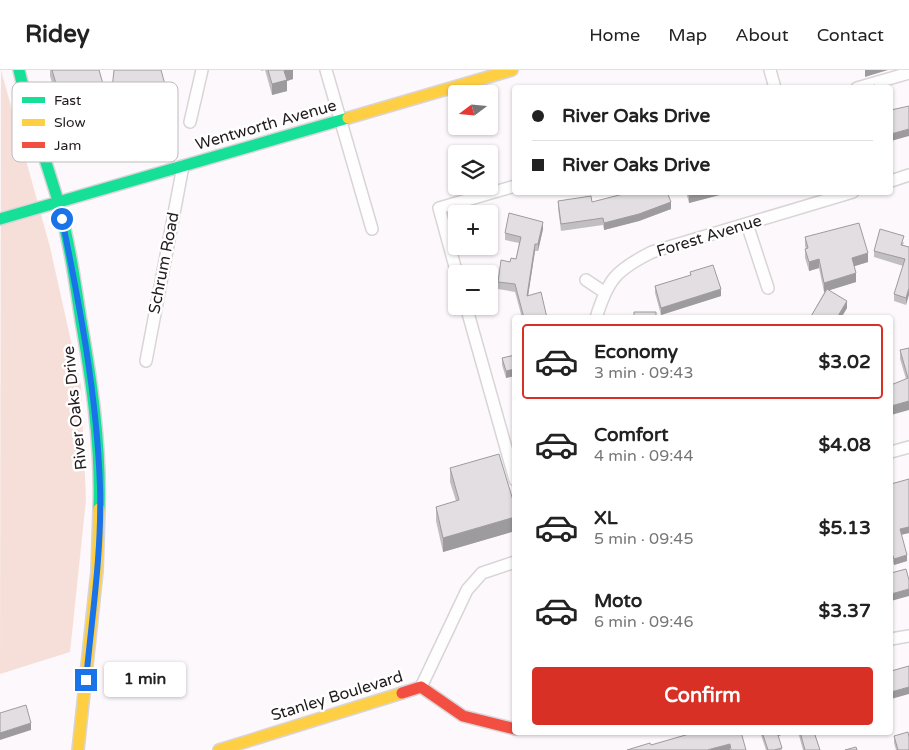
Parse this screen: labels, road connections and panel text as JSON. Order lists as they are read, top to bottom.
{
  "streets": {
    "street": [
      "Wentworth Avenue",
      "Forest Avenue",
      "Schrum Road",
      "River Oaks Drive",
      "Stanley Boulevard"
    ]
  },
  "crossings": [
    ["Wentworth Avenue", "Schrum Road"],
    ["Wentworth Avenue", "River Oaks Drive"]
  ],
  "legend": ["Fast", "Slow", "Jam"],
  "north": "left",
  "page": {
    "header": "Ridey",
    "nav": [
      "Home",
      "Map",
      "About",
      "Contact"
    ],
    "map_buttons": ["+", "−"],
    "banner": ["River Oaks Drive", "River Oaks Drive"],
    "list": [
      {
        "name": "Economy",
        "note": "3 min · 09:43",
        "value": "$3.02"
      },
      {
        "name": "Comfort",
        "note": "4 min · 09:44",
        "value": "$4.08"
      },
      {
        "name": "XL",
        "note": "5 min · 09:45",
        "value": "$5.13"
      },
      {
        "name": "Moto",
        "note": "6 min · 09:46",
        "value": "$3.37"
      }
    ],
    "buttons": "Confirm",
    "bubble": "1 min"
  }
}
